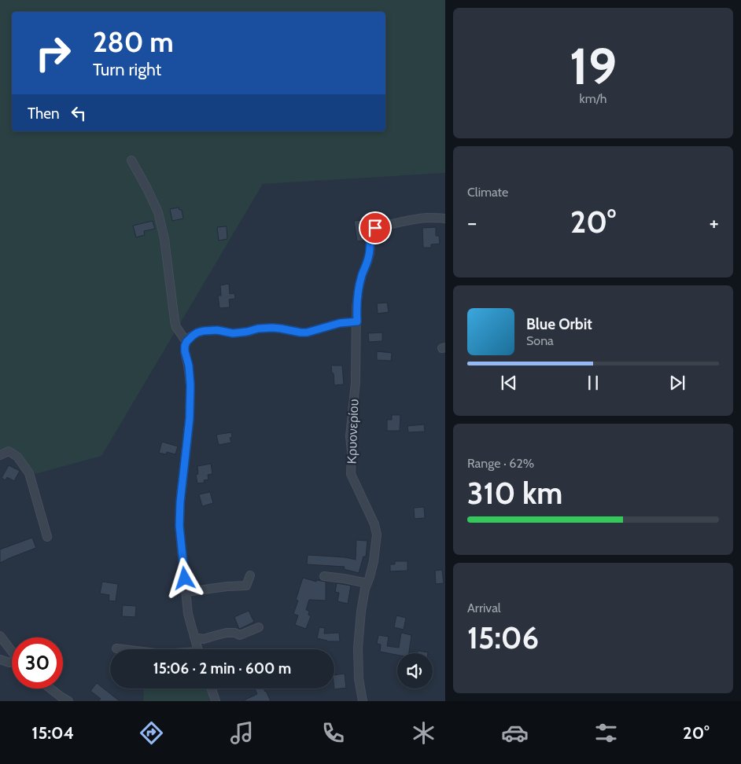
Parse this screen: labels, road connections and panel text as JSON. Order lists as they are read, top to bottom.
{
  "streets": {
    "street": ["Κρυονερίου"]
  },
  "page": {
    "tile": [
      ["19", "km/h"],
      "Climate",
      ["Range · 62%", "310 km"],
      ["Arrival", "15:06"]
    ],
    "turn": ["280 m", "Turn right"],
    "then": "Then",
    "heat": ["−", "20°", "+"],
    "song": ["Blue Orbit", "Sona"],
    "limit": "30",
    "trip": "15:06 · 2 min · 600 m",
    "tabs": ["15:04", "20°"]
  }
}
